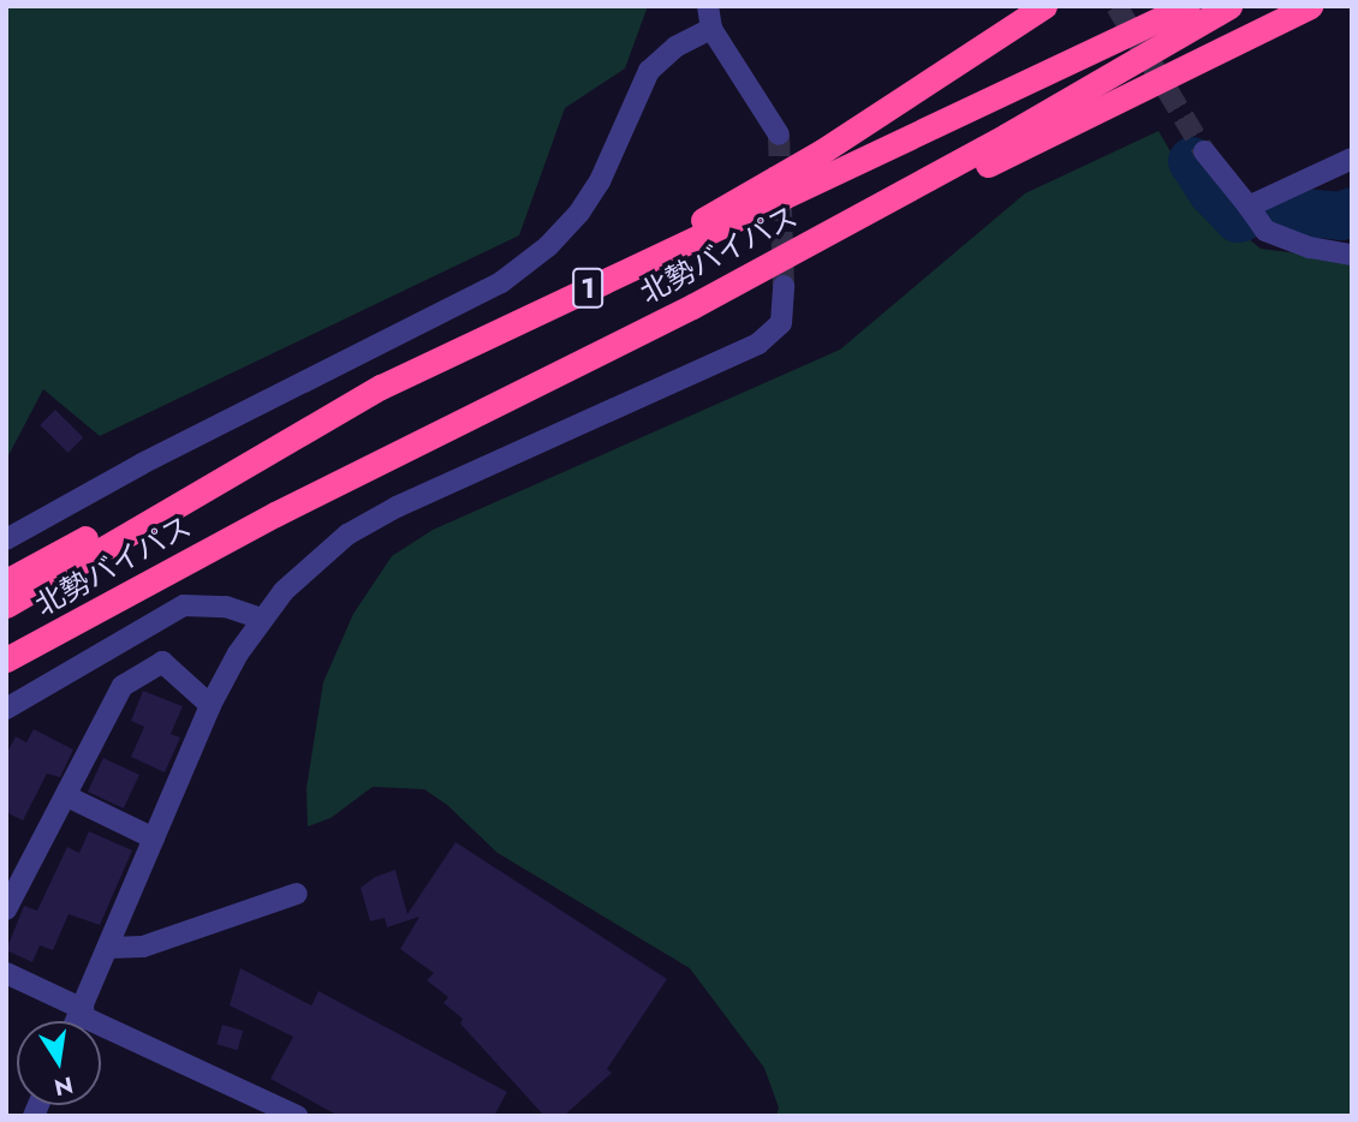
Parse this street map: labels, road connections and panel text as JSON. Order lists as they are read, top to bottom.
{
  "streets": {
    "highway": ["北勢バイパス", "1"]
  },
  "crossings": [
    ["北勢バイパス", "1"]
  ],
  "north": "bottom"
}
